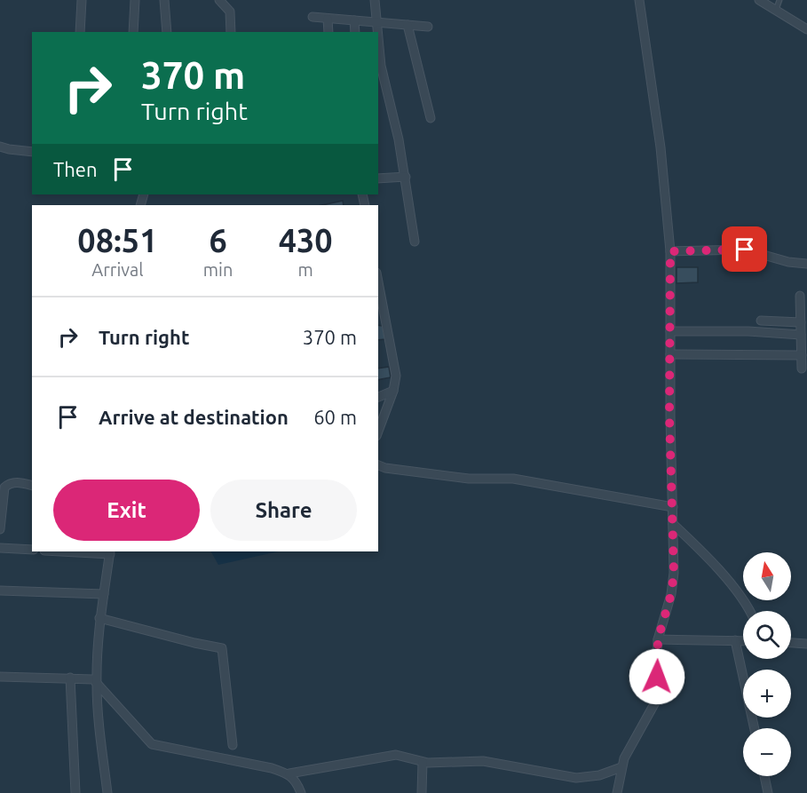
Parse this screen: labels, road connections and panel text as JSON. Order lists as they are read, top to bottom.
{
  "north": "top",
  "page": {
    "turn": ["370 m", "Turn right"],
    "then": "Then",
    "eta": [
      "08:51",
      "Arrival",
      "6",
      "min",
      "430",
      "m"
    ],
    "list": [
      {
        "name": "Turn right",
        "value": "370 m"
      },
      {
        "name": "Arrive at destination",
        "value": "60 m"
      }
    ],
    "buttons": ["Exit", "Share"],
    "map_buttons": ["+", "−"]
  }
}
